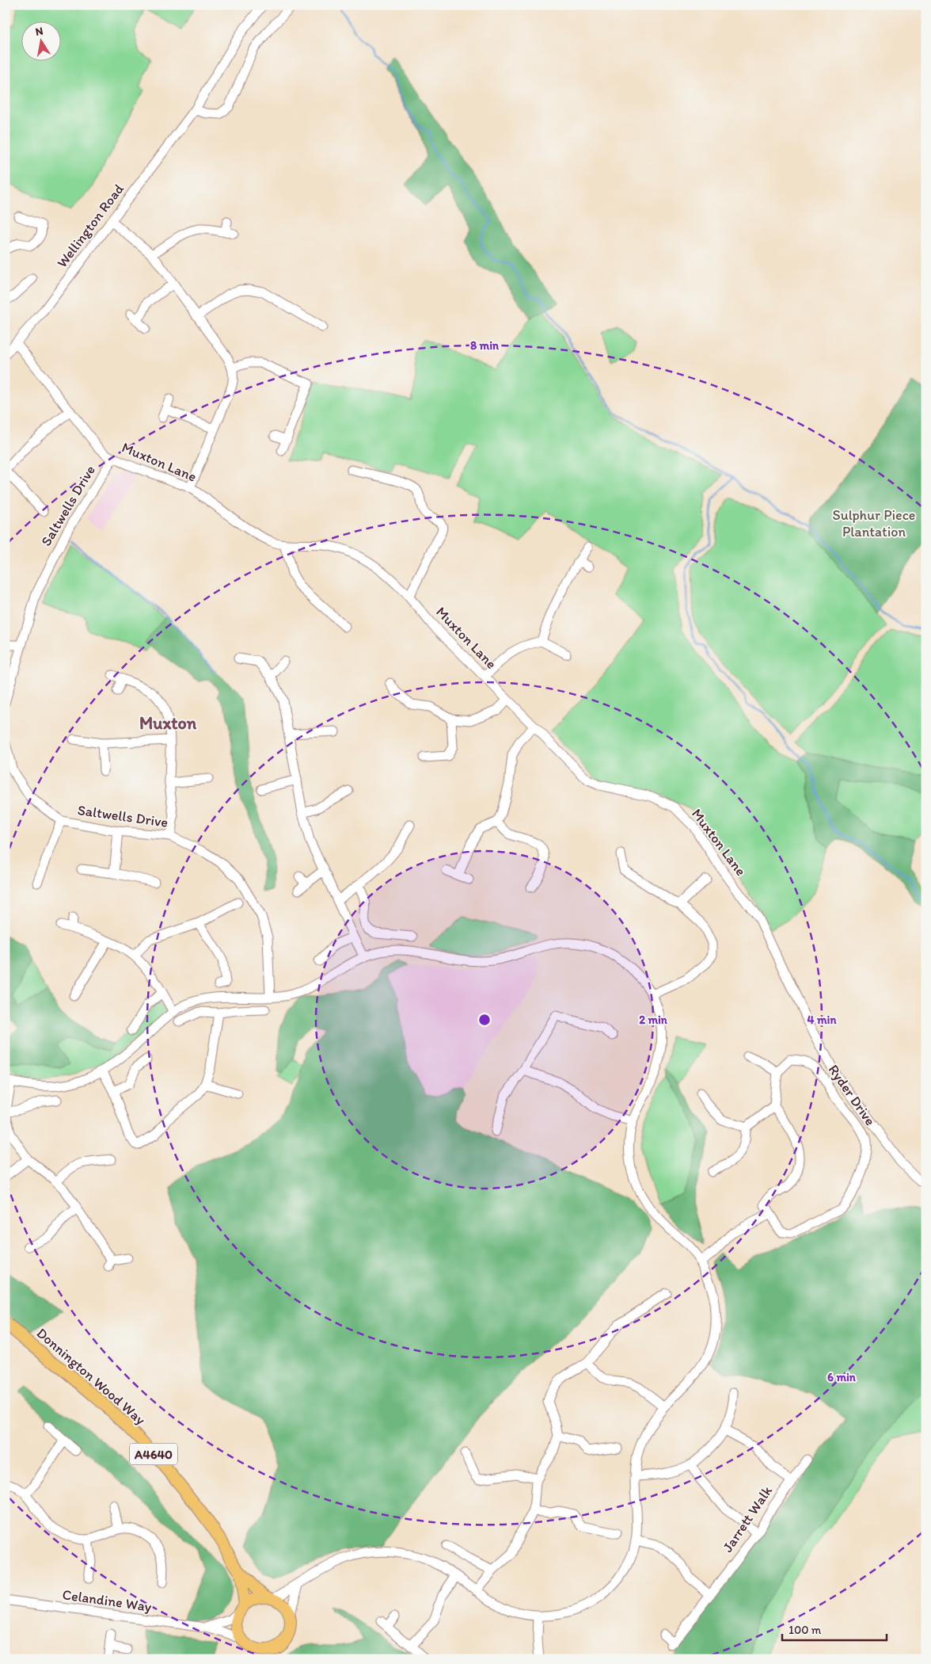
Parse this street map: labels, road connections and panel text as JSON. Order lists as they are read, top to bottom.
{
  "streets": {
    "main road": ["Donnington Wood Way", "A4640"],
    "street": [
      "Wellington Road",
      "Muxton Lane",
      "Saltwells Drive",
      "Ryder Drive",
      "Jarrett Walk",
      "Celandine Way"
    ]
  },
  "crossings": [
    ["Wellington Road", "Muxton Lane"],
    ["Muxton Lane", "Saltwells Drive"],
    ["Donnington Wood Way", "A4640"],
    ["Donnington Wood Way", "Celandine Way"],
    ["A4640", "Celandine Way"]
  ],
  "districts": ["Muxton"],
  "parks": ["Sulphur Piece Plantation"],
  "scale_bar": "100 m",
  "north": "top",
  "rings": [
    "8 min",
    "2 min",
    "4 min",
    "6 min"
  ]
}
